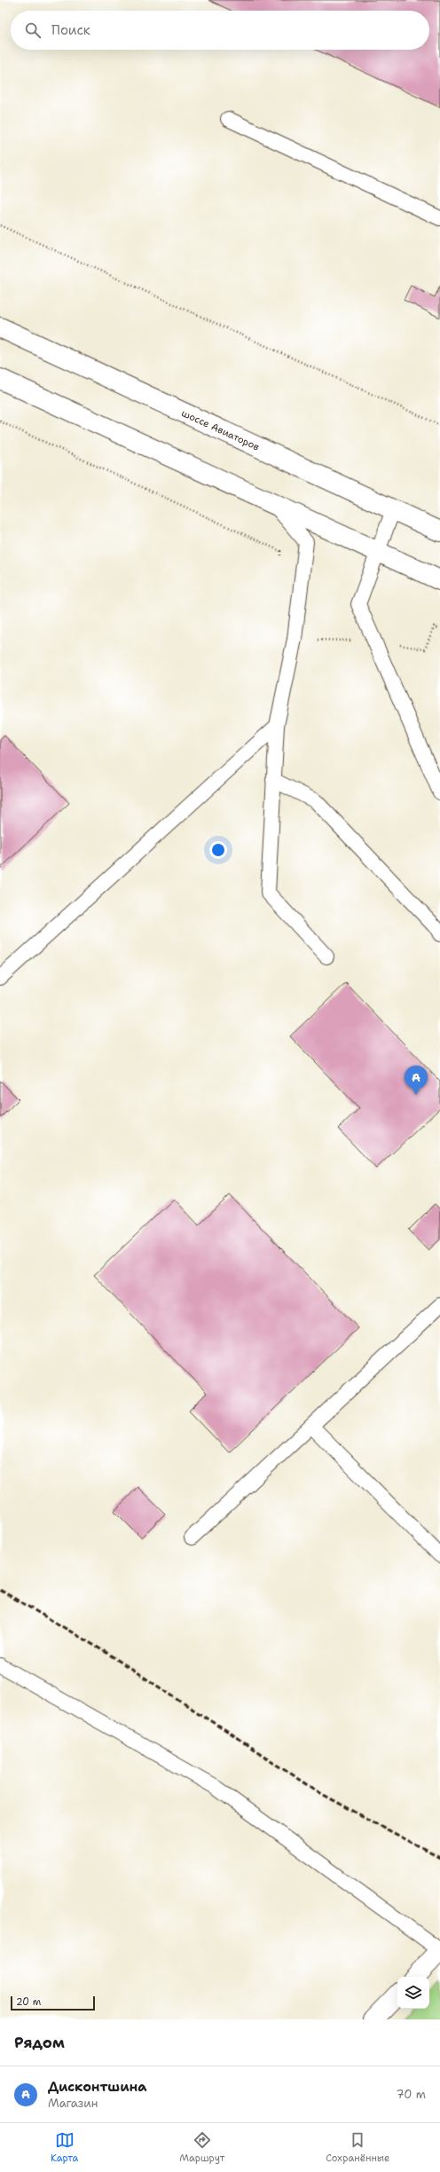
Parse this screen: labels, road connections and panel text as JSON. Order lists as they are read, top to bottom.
{
  "streets": {
    "main road": ["шоссе Авиаторов"]
  },
  "scale_bar": "20 m",
  "page": {
    "search": "Поиск",
    "pins": "A",
    "scale": "20 m",
    "heading": "Рядом",
    "list": [
      {
        "mark": "A",
        "name": "Дисконтшина",
        "note": "Магазин",
        "value": "70 m"
      }
    ],
    "nav": ["Карта", "Маршрут", "Сохранённые"]
  }
}
